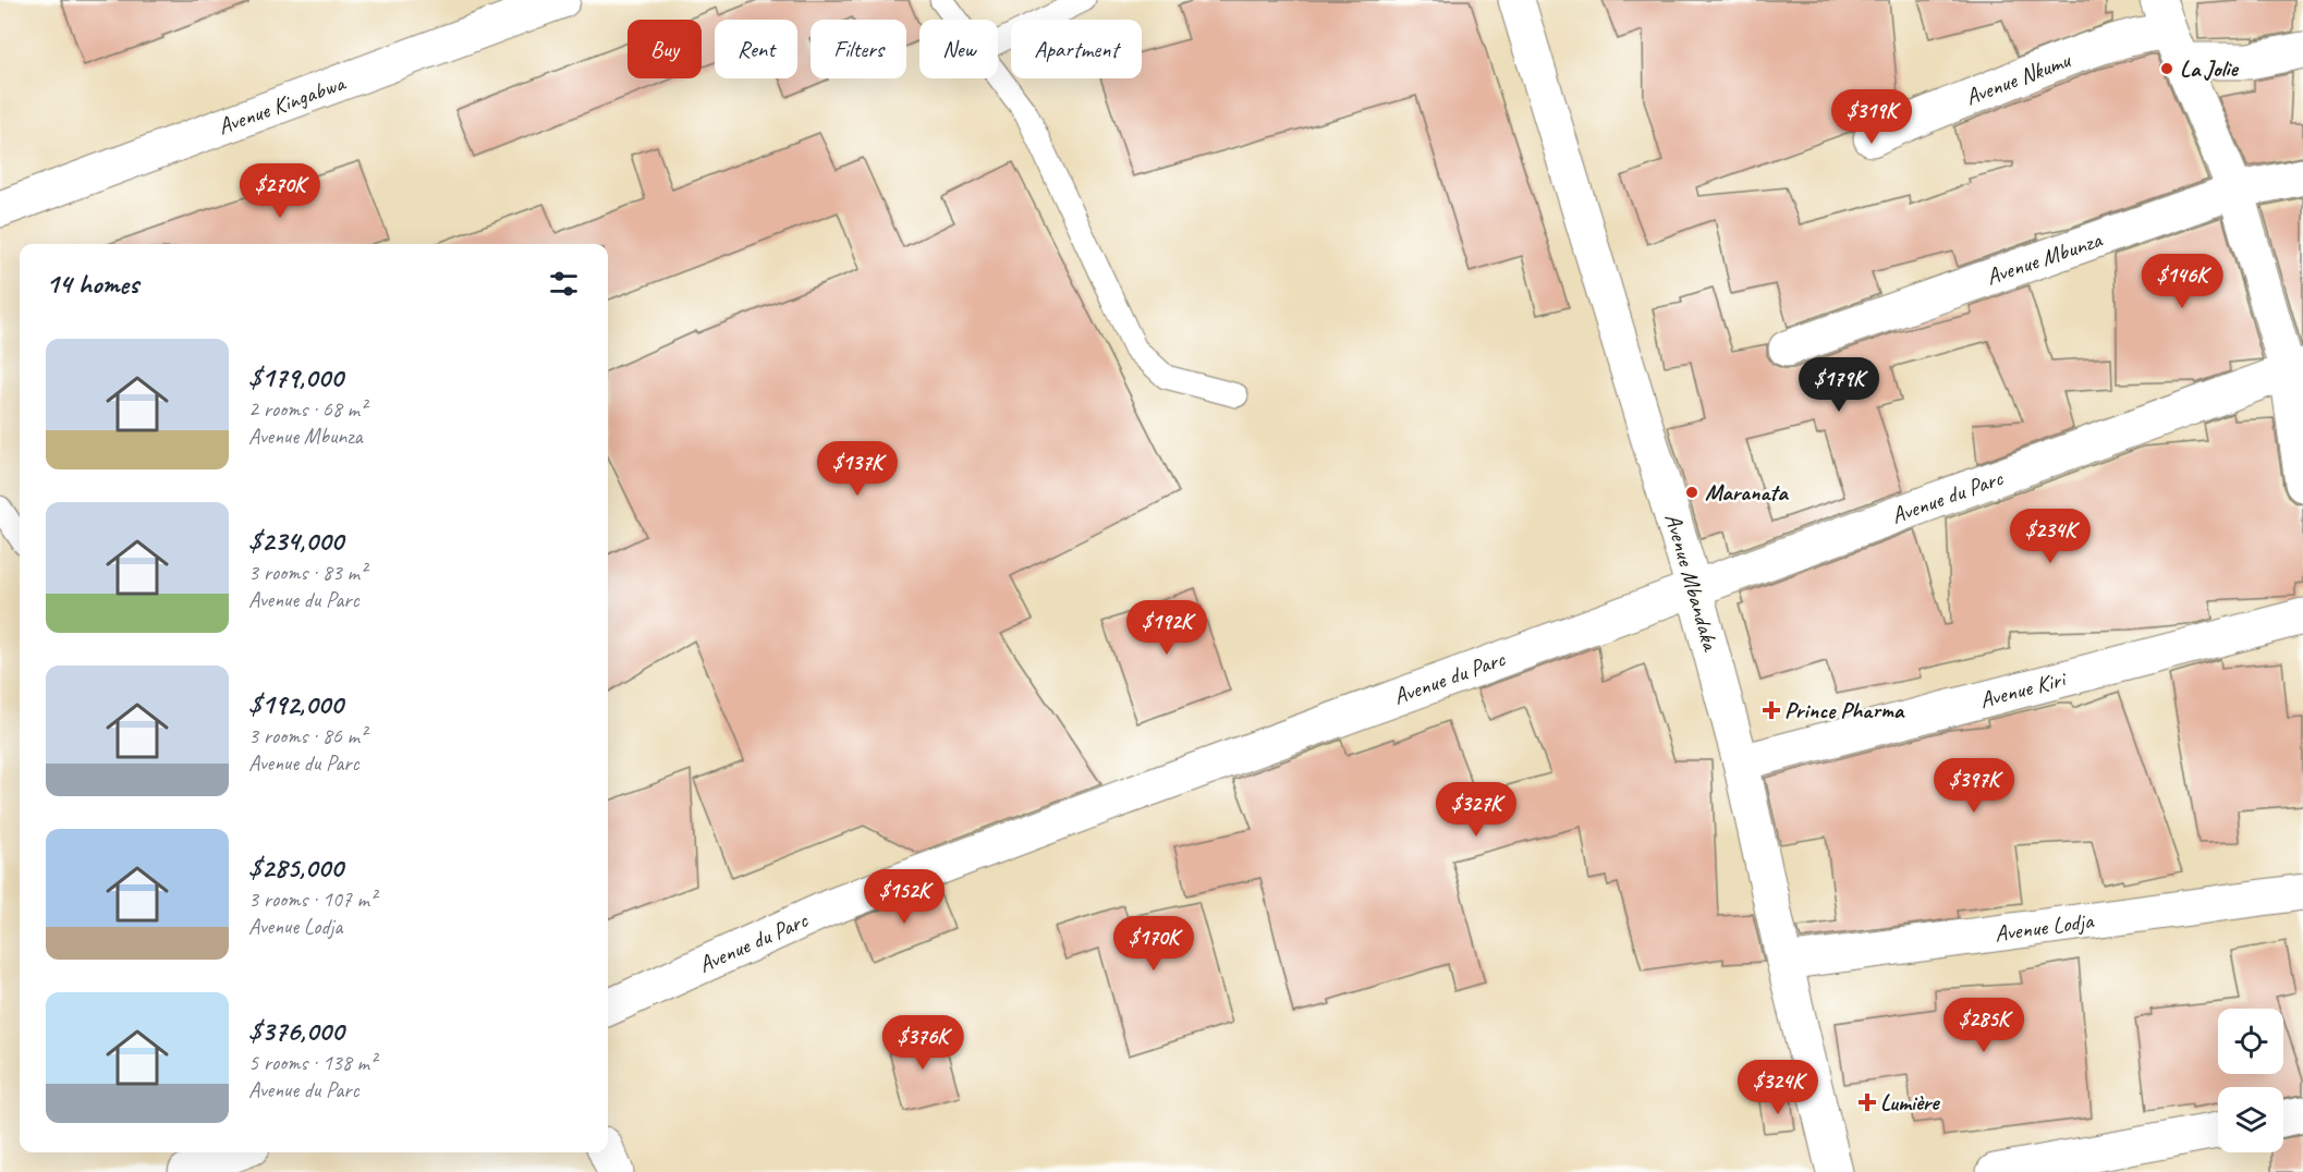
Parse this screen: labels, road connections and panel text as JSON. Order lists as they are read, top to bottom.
{
  "streets": {
    "street": [
      "Avenue Nkumu",
      "Avenue Kingabwa",
      "Avenue Mbunza",
      "Avenue du Parc",
      "Avenue Mbandaka",
      "Avenue Kiri",
      "Avenue Lodja"
    ]
  },
  "crossings": [
    ["Avenue du Parc", "Avenue Mbandaka"],
    ["Avenue Mbandaka", "Avenue Kiri"],
    ["Avenue Mbandaka", "Avenue Lodja"]
  ],
  "places": {
    "other": ["La Jolie", "Maranata"],
    "health": ["Prince Pharma", "Lumière"]
  },
  "page": {
    "chip": [
      "Buy",
      "Rent",
      "Filters",
      "New",
      "Apartment"
    ],
    "price": [
      "$319K",
      "$270K",
      "$146K",
      "$179K",
      "$137K",
      "$234K",
      "$192K",
      "$397K",
      "$327K",
      "$152K",
      "$170K",
      "$285K",
      "$376K",
      "$324K"
    ],
    "heading": "14 homes",
    "list": [
      {
        "name": "$179,000",
        "note": "2 rooms · 68 m² · Avenue Mbunza"
      },
      {
        "name": "$234,000",
        "note": "3 rooms · 83 m² · Avenue du Parc"
      },
      {
        "name": "$192,000",
        "note": "3 rooms · 86 m² · Avenue du Parc"
      },
      {
        "name": "$285,000",
        "note": "3 rooms · 107 m² · Avenue Lodja"
      },
      {
        "name": "$376,000",
        "note": "5 rooms · 138 m² · Avenue du Parc"
      }
    ]
  }
}
